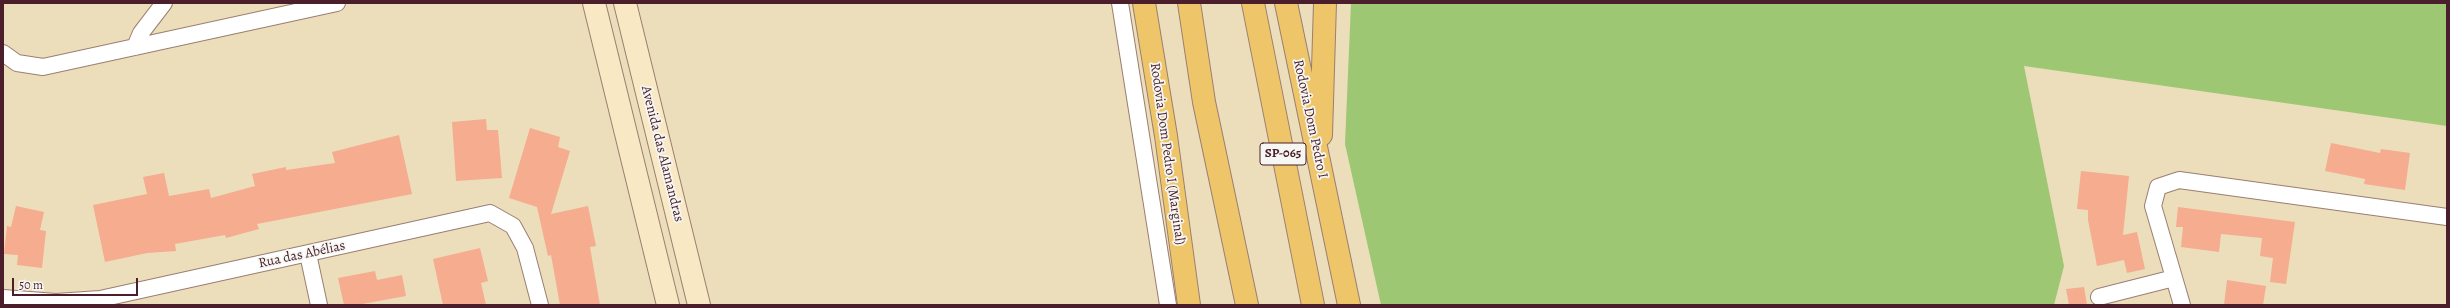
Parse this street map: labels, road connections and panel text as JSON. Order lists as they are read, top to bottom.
{
  "streets": {
    "highway": ["Rodovia Dom Pedro I", "Rodovia Dom Pedro I (Marginal)", "SP-065"],
    "street": ["Avenida das Alamandras", "Rua das Abélias"]
  },
  "scale_bar": "50 m"
}
